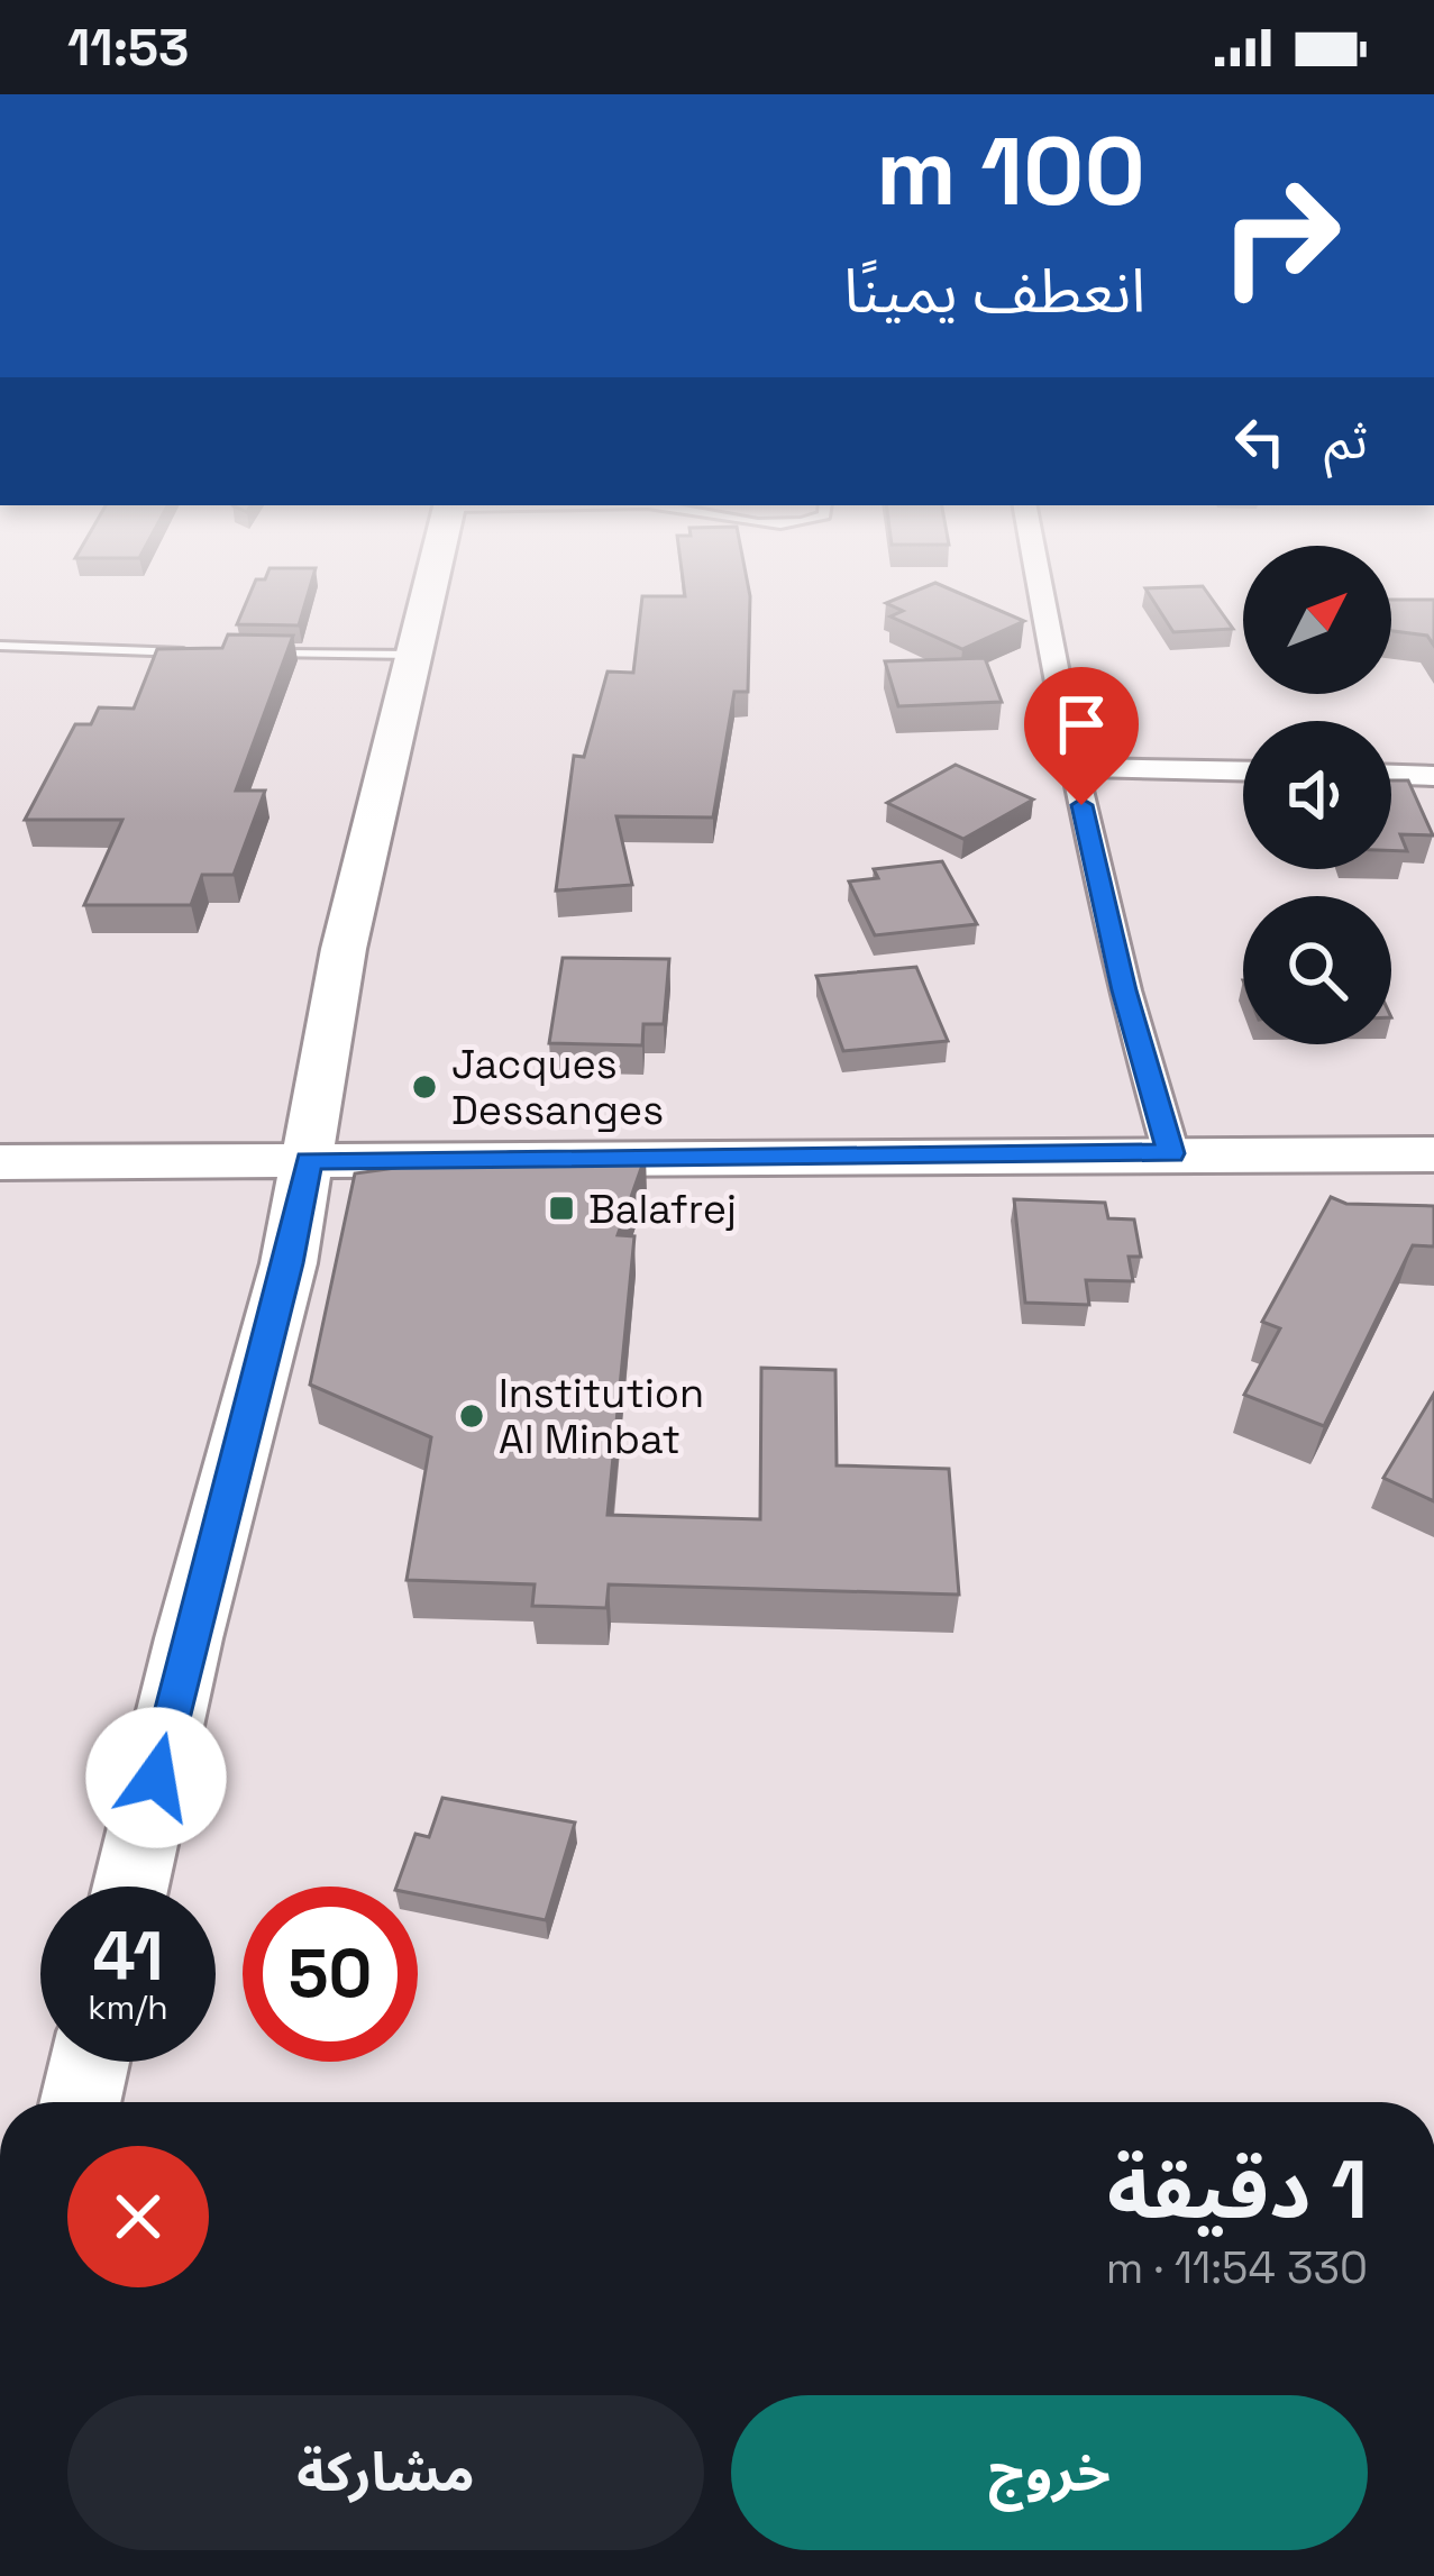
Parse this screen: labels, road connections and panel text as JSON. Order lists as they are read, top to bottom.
{
  "places": {
    "other": ["Jacques Dessanges", "Institution Al Minbat"],
    "transit": ["Balafrej"]
  },
  "north": "top right",
  "page": {
    "status": "11:53",
    "turn": ["100 m", "انعطف يمينًا"],
    "then": "ثم",
    "speed": "41 km/h",
    "limit": "50",
    "heading": ["1 دقيقة", "330 m · 11:54"],
    "buttons": ["خروج", "مشاركة"]
  }
}
